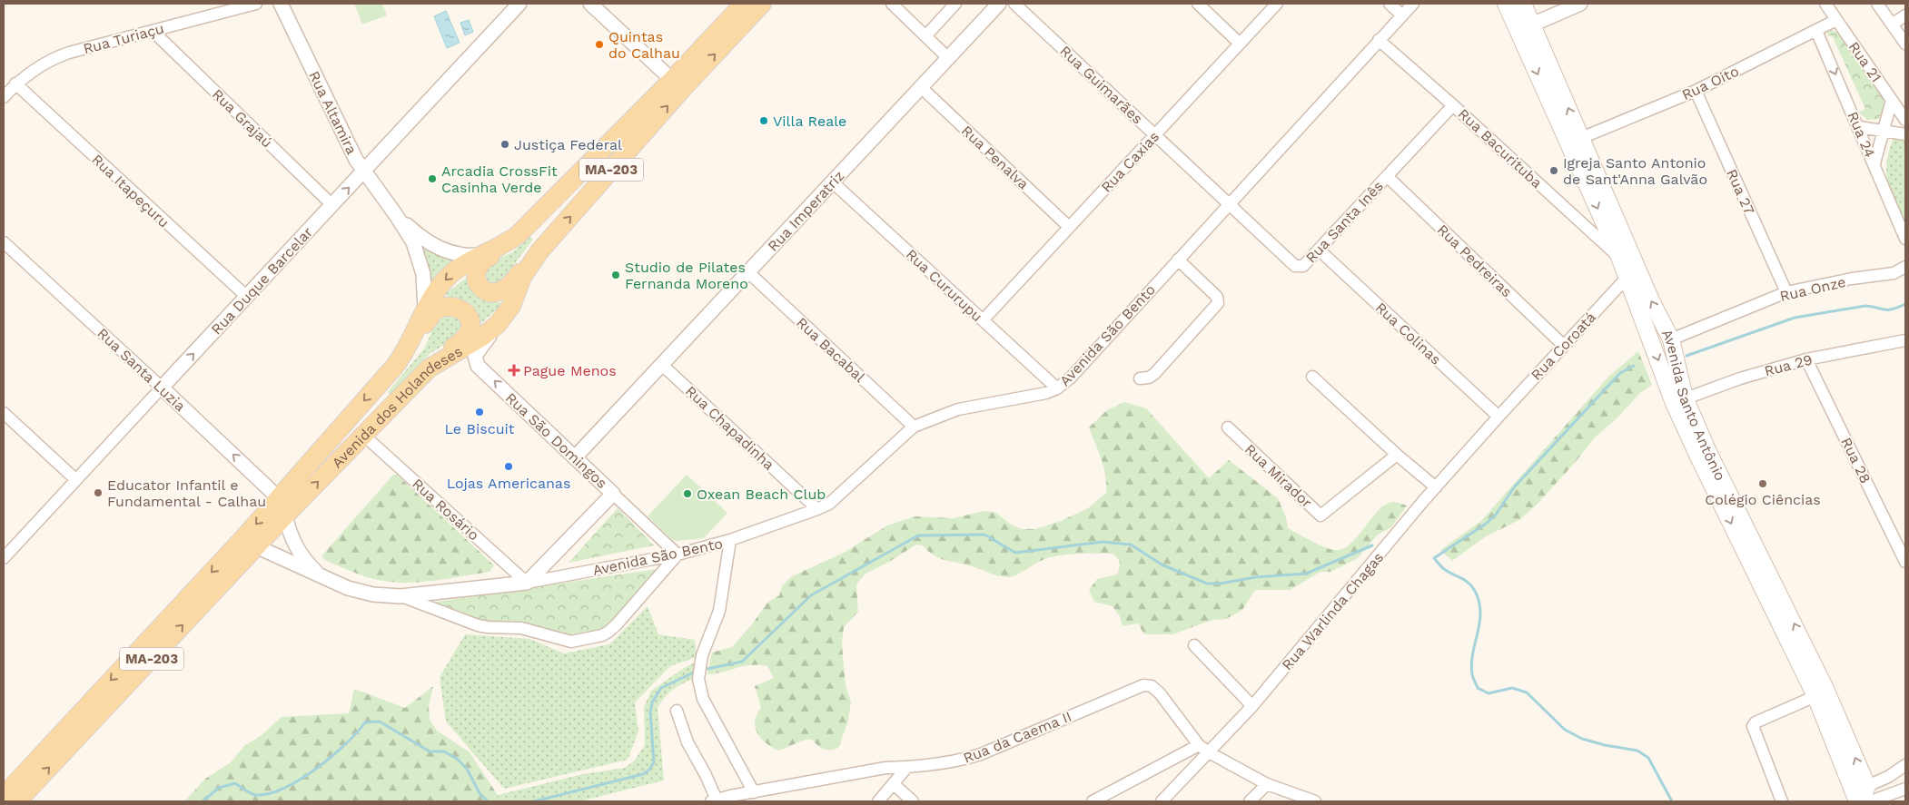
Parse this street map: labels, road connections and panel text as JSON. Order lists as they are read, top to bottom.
{
  "streets": {
    "main road": ["MA-203", "Avenida Santo Antônio", "Avenida dos Holandeses"],
    "street": [
      "Rua Turiaçu",
      "Rua 21",
      "Rua Oito",
      "Rua Guimarães",
      "Rua Altamira",
      "Rua Grajaú",
      "Rua 24",
      "Rua Bacurituba",
      "Rua Penalva",
      "Rua Caxias",
      "Rua Itapeçuru",
      "Rua 27",
      "Rua Imperatriz",
      "Rua Santa Inês",
      "Rua Pedreiras",
      "Rua Duque Barcelar",
      "Rua Cururupu",
      "Rua Onze",
      "Rua Colinas",
      "Avenida São Bento",
      "Rua Coroatá",
      "Rua Bacabal",
      "Rua 29",
      "Rua Santa Luzia",
      "Rua Chapadinha",
      "Rua São Domingos",
      "Rua 28",
      "Rua Mirador",
      "Rua Rosário",
      "Rua Warlinda Chagas",
      "Rua da Caema II"
    ]
  },
  "crossings": [
    ["Rua Turiaçu", "Rua Grajaú"],
    ["Rua Turiaçu", "Rua Itapeçuru"],
    ["Rua 21", "Rua Oito"],
    ["Rua Oito", "Rua 24"],
    ["Rua Oito", "Rua 27"],
    ["Rua Oito", "Avenida Santo Antônio"],
    ["Rua Guimarães", "Rua Caxias"],
    ["Rua Guimarães", "Rua Santa Inês"],
    ["Rua Guimarães", "Avenida São Bento"],
    ["Rua Altamira", "Rua Duque Barcelar"],
    ["Rua Altamira", "Avenida dos Holandeses"],
    ["Rua Grajaú", "Rua Duque Barcelar"],
    ["Rua Bacurituba", "Rua Santa Inês"],
    ["Rua Bacurituba", "Avenida São Bento"],
    ["Rua Bacurituba", "Avenida Santo Antônio"],
    ["Rua Penalva", "Rua Caxias"],
    ["Rua Penalva", "Rua Imperatriz"],
    ["Rua Caxias", "Rua Cururupu"],
    ["Rua Itapeçuru", "Rua Duque Barcelar"],
    ["Rua 27", "Rua Onze"],
    ["Rua Imperatriz", "Rua Cururupu"],
    ["Rua Imperatriz", "Rua Bacabal"],
    ["Rua Imperatriz", "Rua Chapadinha"],
    ["Rua Imperatriz", "Rua São Domingos"],
    ["Rua Santa Inês", "Rua Pedreiras"],
    ["Rua Santa Inês", "Rua Colinas"],
    ["Rua Santa Inês", "Avenida São Bento"],
    ["Rua Pedreiras", "Rua Coroatá"],
    ["Rua Duque Barcelar", "Rua Santa Luzia"],
    ["Rua Cururupu", "Avenida São Bento"],
    ["Rua Onze", "Avenida Santo Antônio"],
    ["Rua Colinas", "Rua Coroatá"],
    ["Rua Colinas", "Rua Warlinda Chagas"],
    ["Avenida São Bento", "Rua Bacabal"],
    ["Avenida São Bento", "Avenida dos Holandeses"],
    ["Avenida São Bento", "Rua Chapadinha"],
    ["Avenida São Bento", "Rua São Domingos"],
    ["Avenida São Bento", "Rua Rosário"],
    ["Rua Coroatá", "Avenida Santo Antônio"],
    ["Rua Coroatá", "Rua Warlinda Chagas"],
    ["Rua 29", "Avenida Santo Antônio"],
    ["Rua 29", "Rua 28"],
    ["Rua Santa Luzia", "Avenida dos Holandeses"],
    ["Avenida dos Holandeses", "Rua São Domingos"],
    ["Avenida dos Holandeses", "Rua Rosário"],
    ["Rua Warlinda Chagas", "Rua da Caema II"]
  ],
  "one_way": ["Rua Santa Luzia", "Rua São Domingos"],
  "places": {
    "other": [
      "Quintas do Calhau",
      "Villa Reale",
      "Justiça Federal",
      "Igreja Santo Antonio de Sant'Anna Galvão",
      "Arcadia CrossFit Casinha Verde",
      "Studio de Pilates Fernanda Moreno",
      "Le Biscuit",
      "Lojas Americanas",
      "Colégio Ciências",
      "Educator Infantil e Fundamental - Calhau",
      "Oxean Beach Club"
    ],
    "health": ["Pague Menos"]
  }
}
